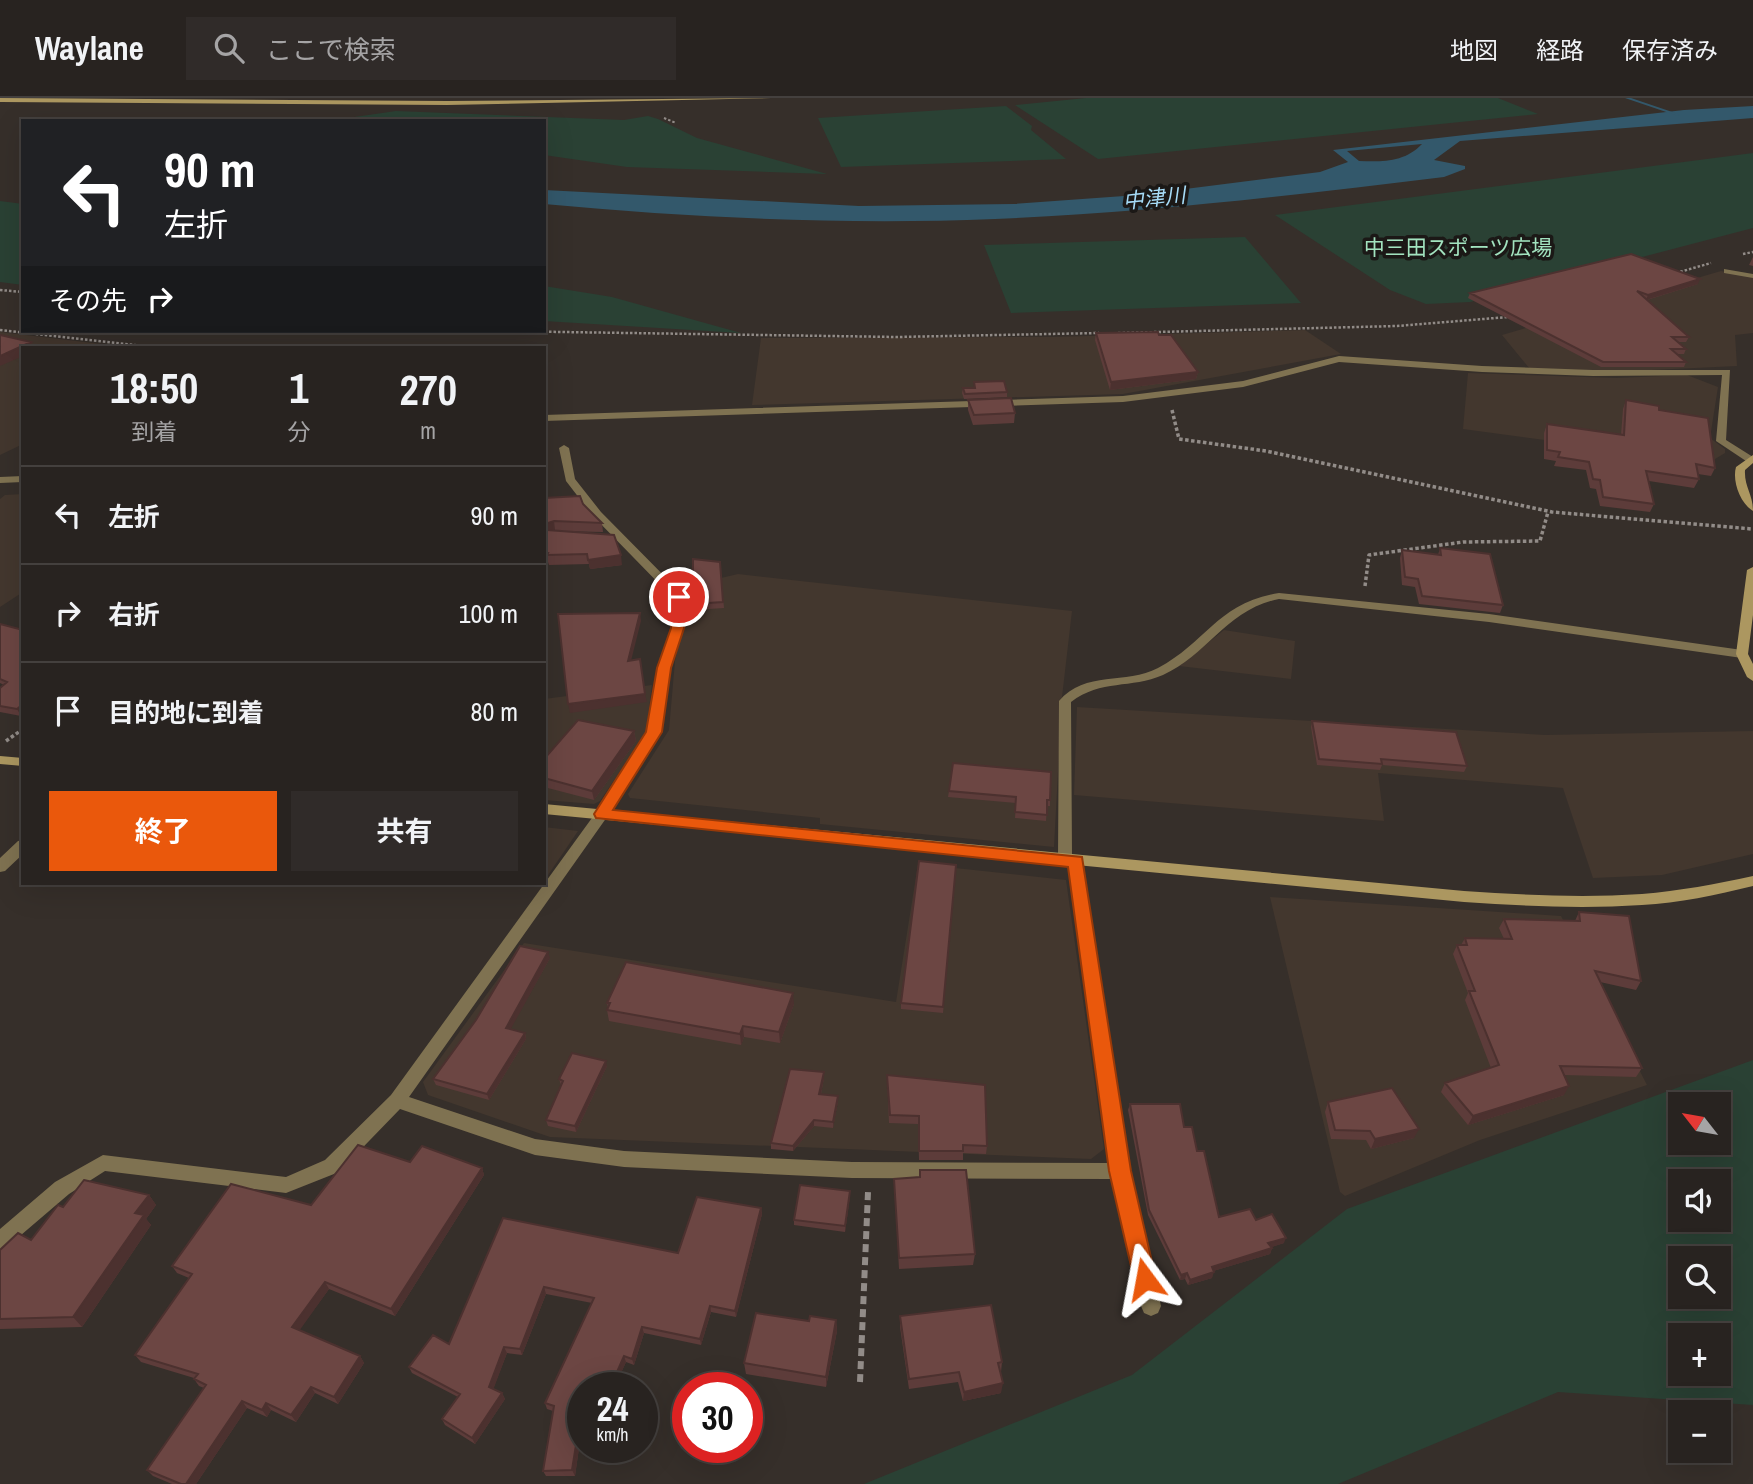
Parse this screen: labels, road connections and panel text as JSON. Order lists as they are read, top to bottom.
{
  "water": ["中津川"],
  "parks": ["中三田スポーツ広場"],
  "north": "top left",
  "page": {
    "header": "Waylane",
    "search": "ここで検索",
    "nav": ["地図", "経路", "保存済み"],
    "turn": ["90 m", "左折"],
    "then": "その先",
    "eta": [
      "18:50",
      "到着",
      "1",
      "分",
      "270",
      "m"
    ],
    "list": [
      {
        "name": "左折",
        "value": "90 m"
      },
      {
        "name": "右折",
        "value": "100 m"
      },
      {
        "name": "目的地に到着",
        "value": "80 m"
      }
    ],
    "buttons": ["終了", "共有"],
    "map_buttons": ["+", "−"],
    "speed": "24 km/h",
    "limit": "30"
  }
}
